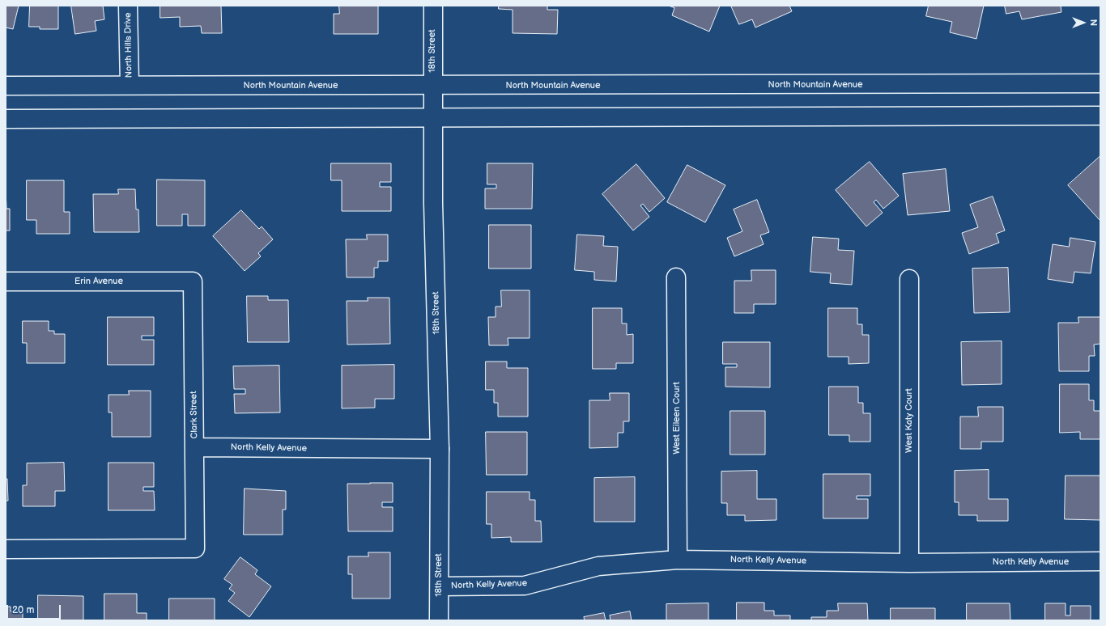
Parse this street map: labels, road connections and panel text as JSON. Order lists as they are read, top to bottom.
{
  "streets": {
    "main road": [
      "North Hills Drive",
      "18th Street",
      "North Mountain Avenue",
      "Erin Avenue",
      "Clark Street",
      "West Eileen Court",
      "West Katy Court",
      "North Kelly Avenue"
    ]
  },
  "crossings": [
    ["North Hills Drive", "North Mountain Avenue"],
    ["18th Street", "North Mountain Avenue"],
    ["18th Street", "North Kelly Avenue"],
    ["Erin Avenue", "Clark Street"],
    ["Clark Street", "North Kelly Avenue"],
    ["West Eileen Court", "North Kelly Avenue"],
    ["West Katy Court", "North Kelly Avenue"]
  ],
  "scale_bar": "20 m",
  "north": "right"
}
